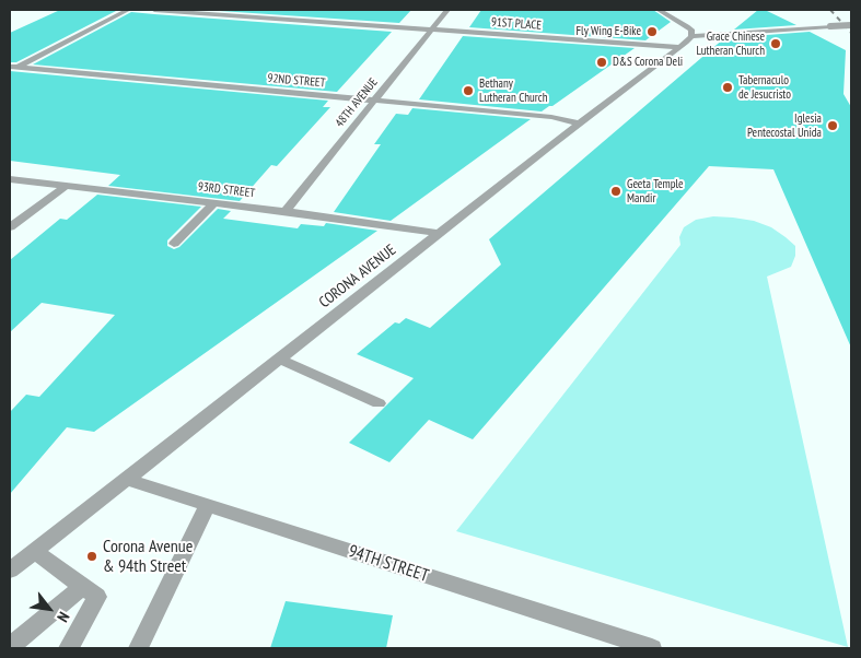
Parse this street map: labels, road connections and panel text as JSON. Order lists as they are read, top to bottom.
{
  "streets": {
    "street": [
      "91ST PLACE",
      "92ND STREET",
      "48TH AVENUE",
      "93RD STREET",
      "CORONA AVENUE",
      "94TH STREET"
    ]
  },
  "crossings": [
    ["91ST PLACE", "48TH AVENUE"],
    ["91ST PLACE", "CORONA AVENUE"],
    ["92ND STREET", "48TH AVENUE"],
    ["92ND STREET", "CORONA AVENUE"],
    ["48TH AVENUE", "93RD STREET"],
    ["93RD STREET", "CORONA AVENUE"],
    ["CORONA AVENUE", "94TH STREET"]
  ],
  "places": [
    "Fly Wing E-Bike",
    "Grace Chinese Lutheran Church",
    "D&S Corona Deli",
    "Tabernaculo de Jesucristo",
    "Bethany Lutheran Church",
    "Iglesia Pentecostal Unida",
    "Geeta Temple Mandir",
    "Corona Avenue & 94th Street"
  ],
  "north": "bottom right"
}
